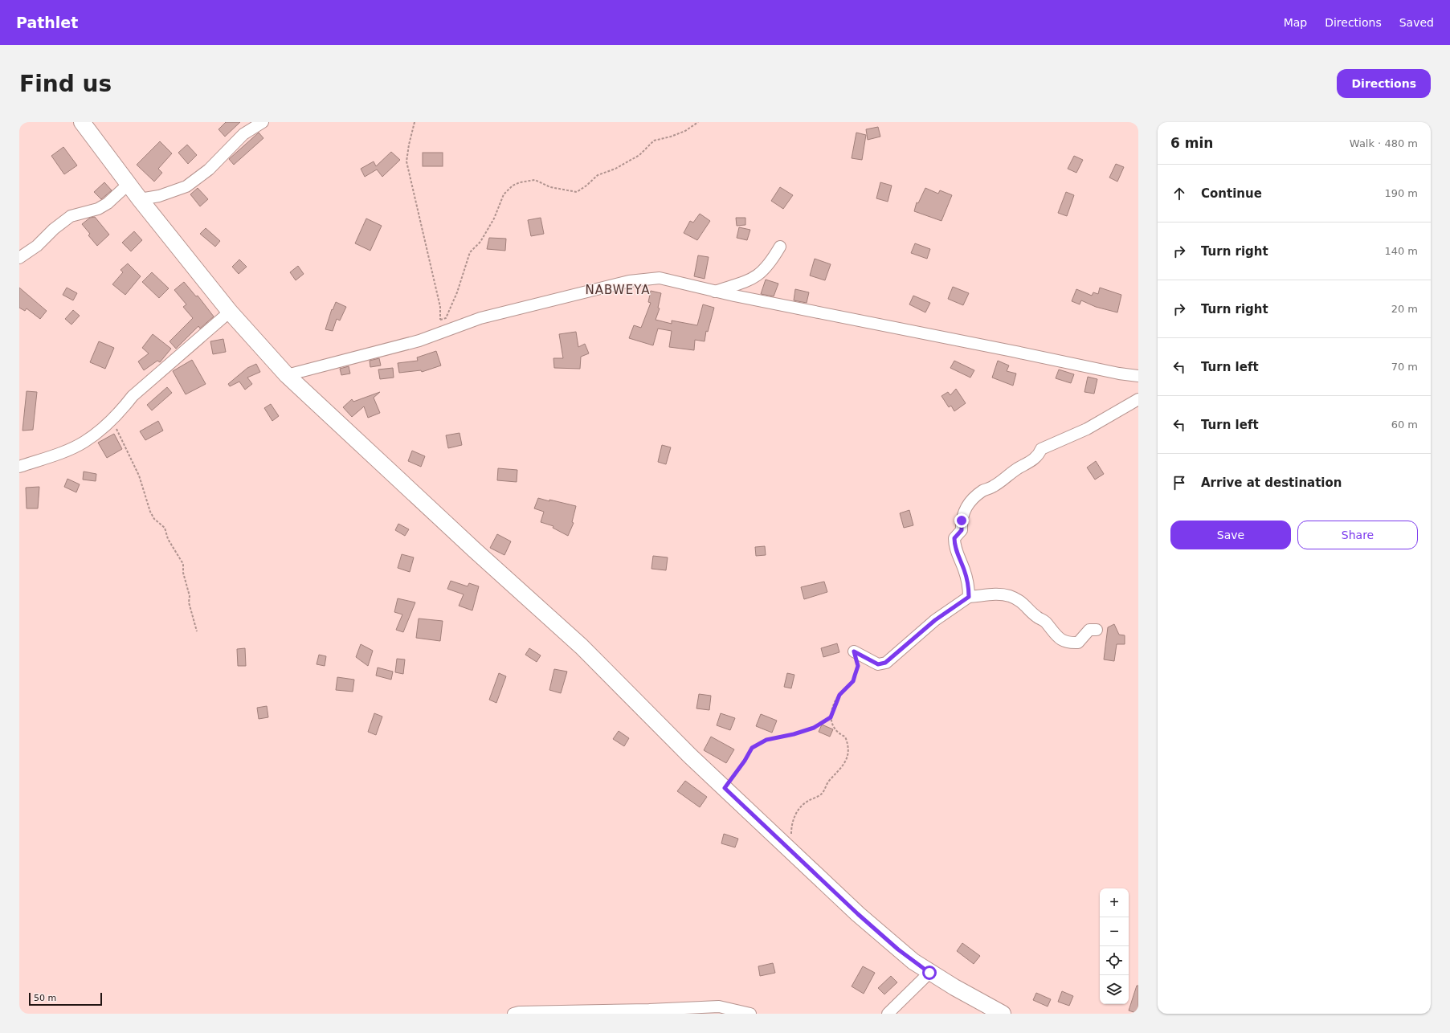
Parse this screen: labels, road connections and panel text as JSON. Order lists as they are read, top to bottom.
{
  "districts": ["NABWEYA"],
  "scale_bar": "50 m",
  "page": {
    "header": "Pathlet",
    "nav": ["Map", "Directions", "Saved"],
    "buttons": [
      "Directions",
      ["Save", "Share"]
    ],
    "title": "Find us",
    "heading": ["6 min", "Walk · 480 m"],
    "list": [
      ["Continue", "190 m"],
      ["Turn right", "140 m"],
      ["Turn right", "20 m"],
      ["Turn left", "70 m"],
      ["Turn left", "60 m"],
      "Arrive at destination"
    ],
    "map_buttons": ["+", "−"],
    "scale": "50 m"
  }
}
